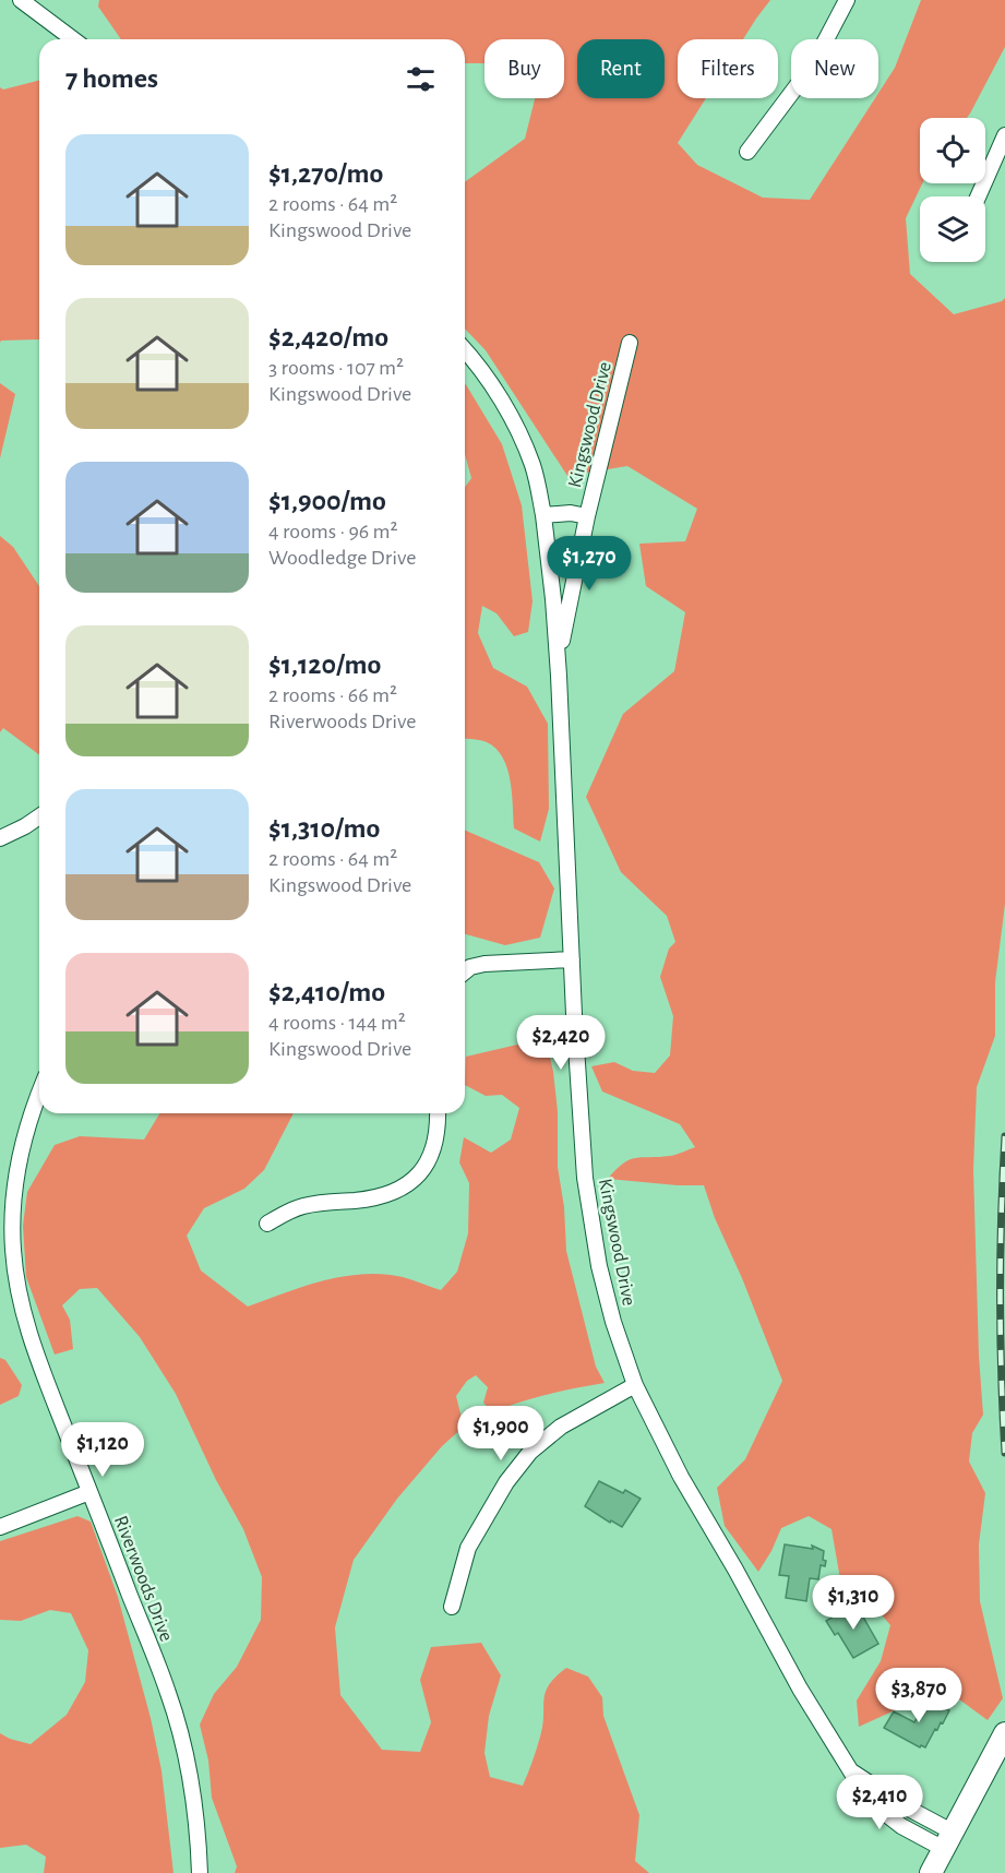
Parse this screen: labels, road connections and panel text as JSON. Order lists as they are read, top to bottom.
{
  "streets": {
    "street": ["Kingswood Drive", "Riverwoods Drive"]
  },
  "page": {
    "chip": [
      "Buy",
      "Rent",
      "Filters",
      "New"
    ],
    "heading": "7 homes",
    "list": [
      {
        "name": "$1,270/mo",
        "note": "2 rooms · 64 m² · Kingswood Drive"
      },
      {
        "name": "$2,420/mo",
        "note": "3 rooms · 107 m² · Kingswood Drive"
      },
      {
        "name": "$1,900/mo",
        "note": "4 rooms · 96 m² · Woodledge Drive"
      },
      {
        "name": "$1,120/mo",
        "note": "2 rooms · 66 m² · Riverwoods Drive"
      },
      {
        "name": "$1,310/mo",
        "note": "2 rooms · 64 m² · Kingswood Drive"
      },
      {
        "name": "$2,410/mo",
        "note": "4 rooms · 144 m² · Kingswood Drive"
      }
    ],
    "price": [
      "$1,270",
      "$2,420",
      "$1,900",
      "$1,120",
      "$1,310",
      "$3,870",
      "$2,410"
    ]
  }
}
